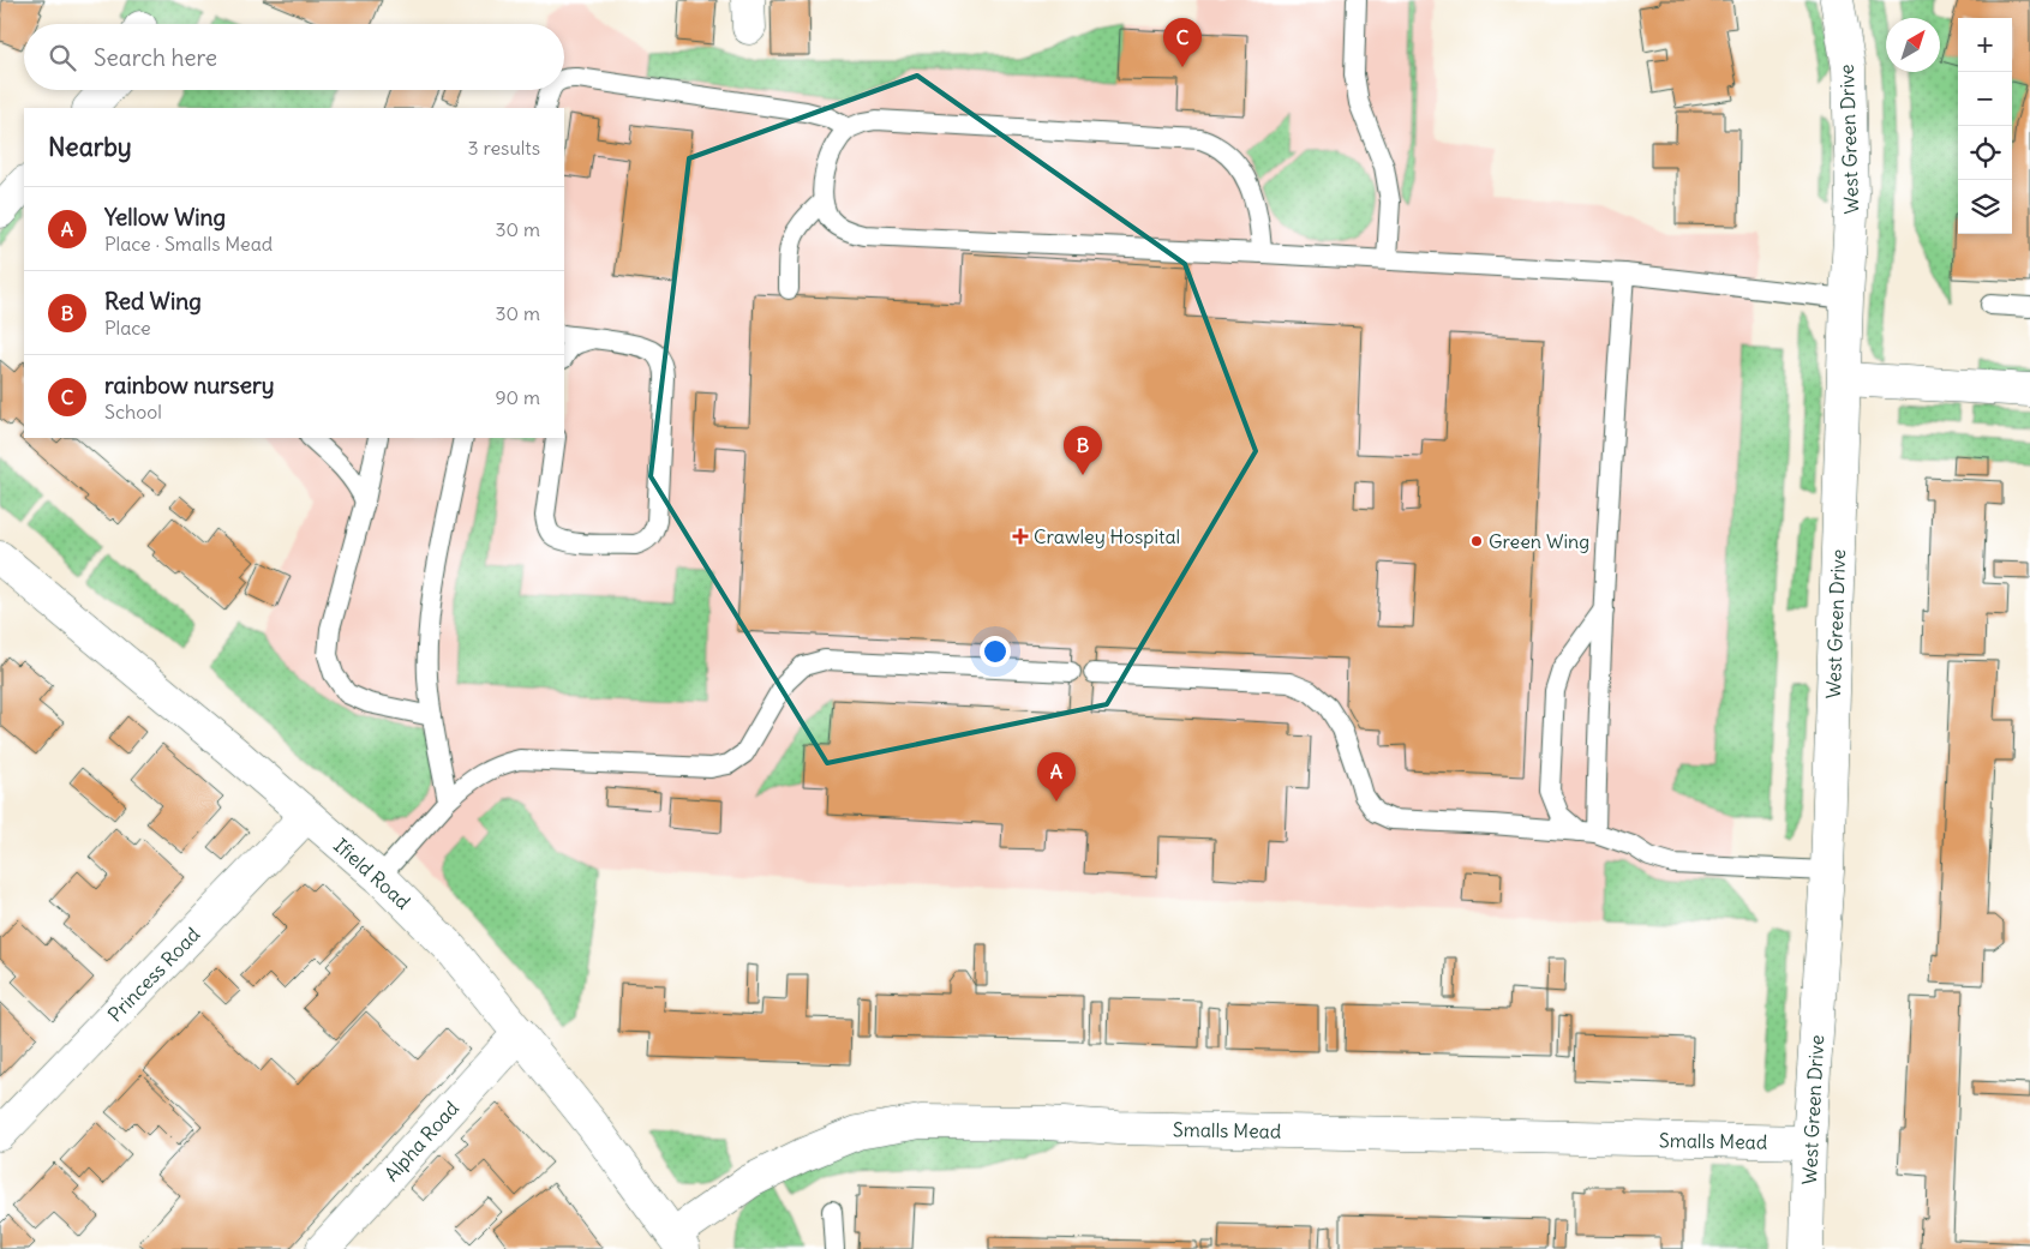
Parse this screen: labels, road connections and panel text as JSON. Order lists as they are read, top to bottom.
{
  "streets": {
    "street": [
      "West Green Drive",
      "Ifield Road",
      "Princess Road",
      "Smalls Mead",
      "Alpha Road"
    ]
  },
  "crossings": [
    ["West Green Drive", "Smalls Mead"],
    ["Ifield Road", "Princess Road"],
    ["Ifield Road", "Smalls Mead"],
    ["Ifield Road", "Alpha Road"]
  ],
  "places": {
    "health": ["Crawley Hospital"],
    "other": ["Green Wing"]
  },
  "north": "top right",
  "page": {
    "map_buttons": ["+", "−"],
    "pins": ["C", "B", "A"],
    "search": "Search here",
    "heading": ["Nearby", "3 results"],
    "list": [
      {
        "mark": "A",
        "name": "Yellow Wing",
        "note": "Place · Smalls Mead",
        "value": "30 m"
      },
      {
        "mark": "B",
        "name": "Red Wing",
        "note": "Place",
        "value": "30 m"
      },
      {
        "mark": "C",
        "name": "rainbow nursery",
        "note": "School",
        "value": "90 m"
      }
    ]
  }
}
